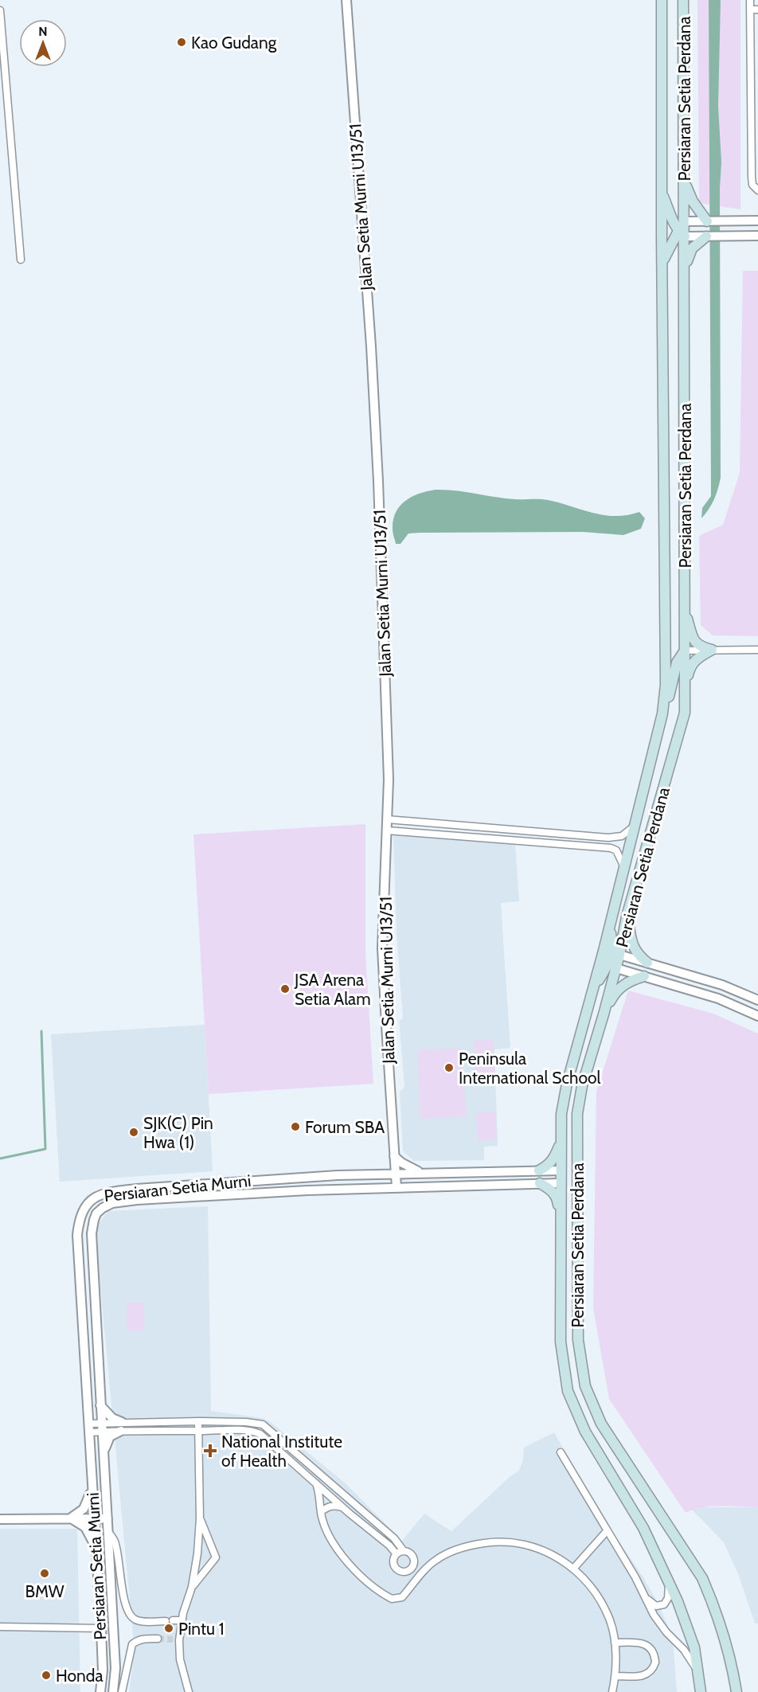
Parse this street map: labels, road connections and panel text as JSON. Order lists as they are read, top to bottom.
{
  "streets": {
    "main road": ["Persiaran Setia Perdana"],
    "street": ["Jalan Setia Murni U13/51", "Persiaran Setia Murni"]
  },
  "crossings": [
    ["Persiaran Setia Perdana", "Persiaran Setia Murni"],
    ["Jalan Setia Murni U13/51", "Persiaran Setia Murni"]
  ],
  "places": {
    "other": [
      "Kao Gudang",
      "JSA Arena Setia Alam",
      "Peninsula International School",
      "Forum SBA",
      "SJK(C) Pin Hwa (1)",
      "BMW",
      "Pintu 1",
      "Honda"
    ],
    "health": ["National Institute of Health"]
  },
  "north": "top"
}
